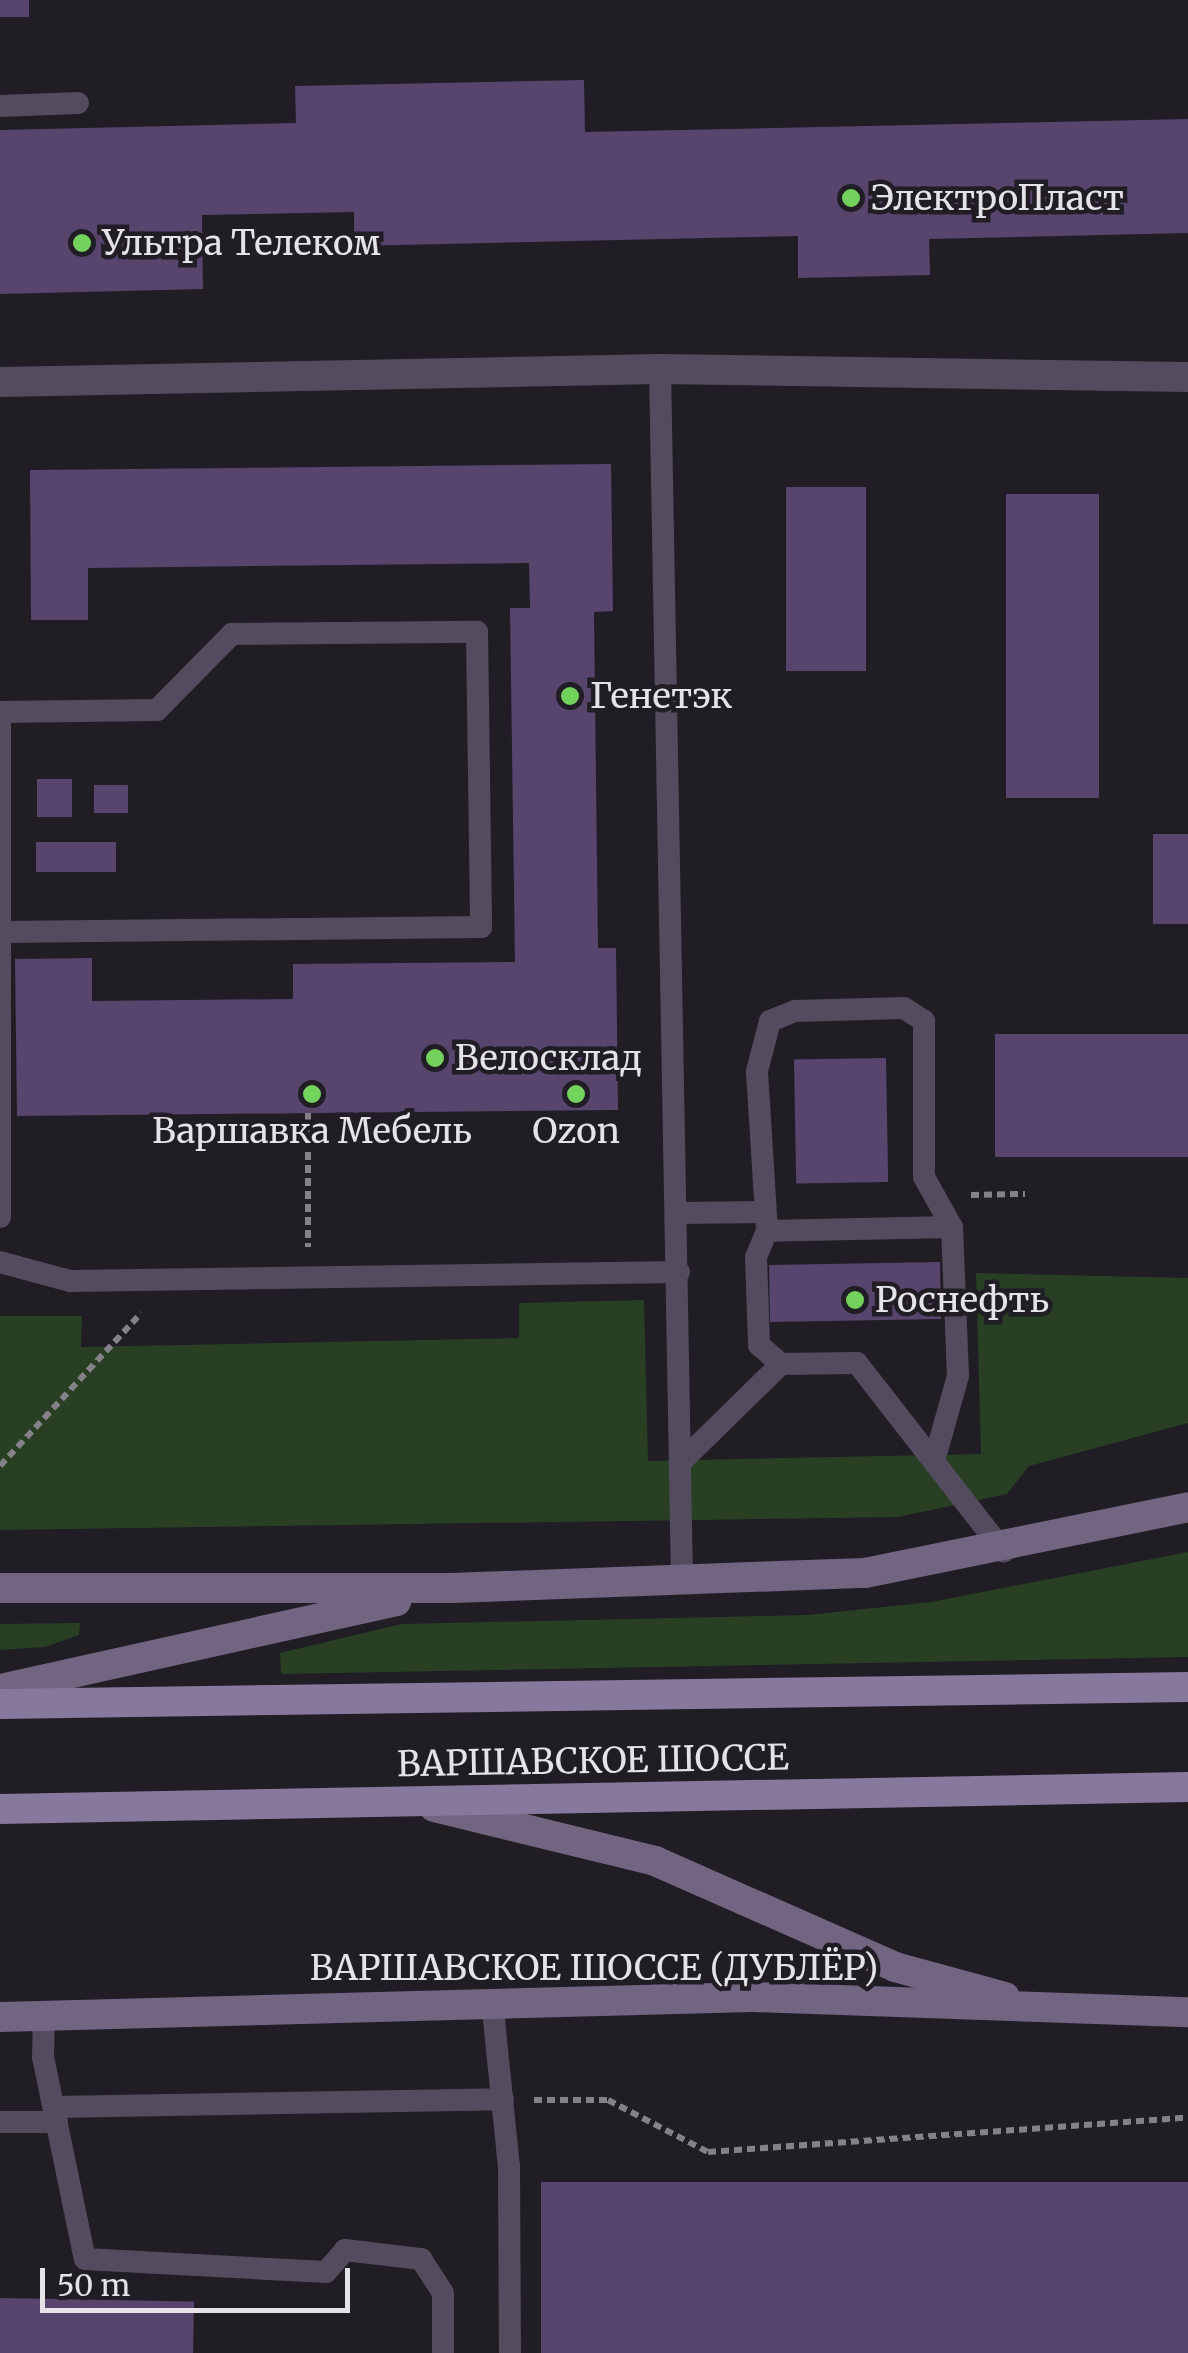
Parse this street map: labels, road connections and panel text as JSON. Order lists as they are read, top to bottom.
{
  "streets": {
    "main road": ["ВАРШАВСКОЕ ШОССЕ", "ВАРШАВСКОЕ ШОССЕ (ДУБЛЁР)"]
  },
  "places": [
    "ЭлектроПласт",
    "Ультра Телеком",
    "Генетэк",
    "Велосклад",
    "Варшавка Мебель",
    "Ozon",
    "Роснефть"
  ],
  "scale_bar": "50 m"
}
